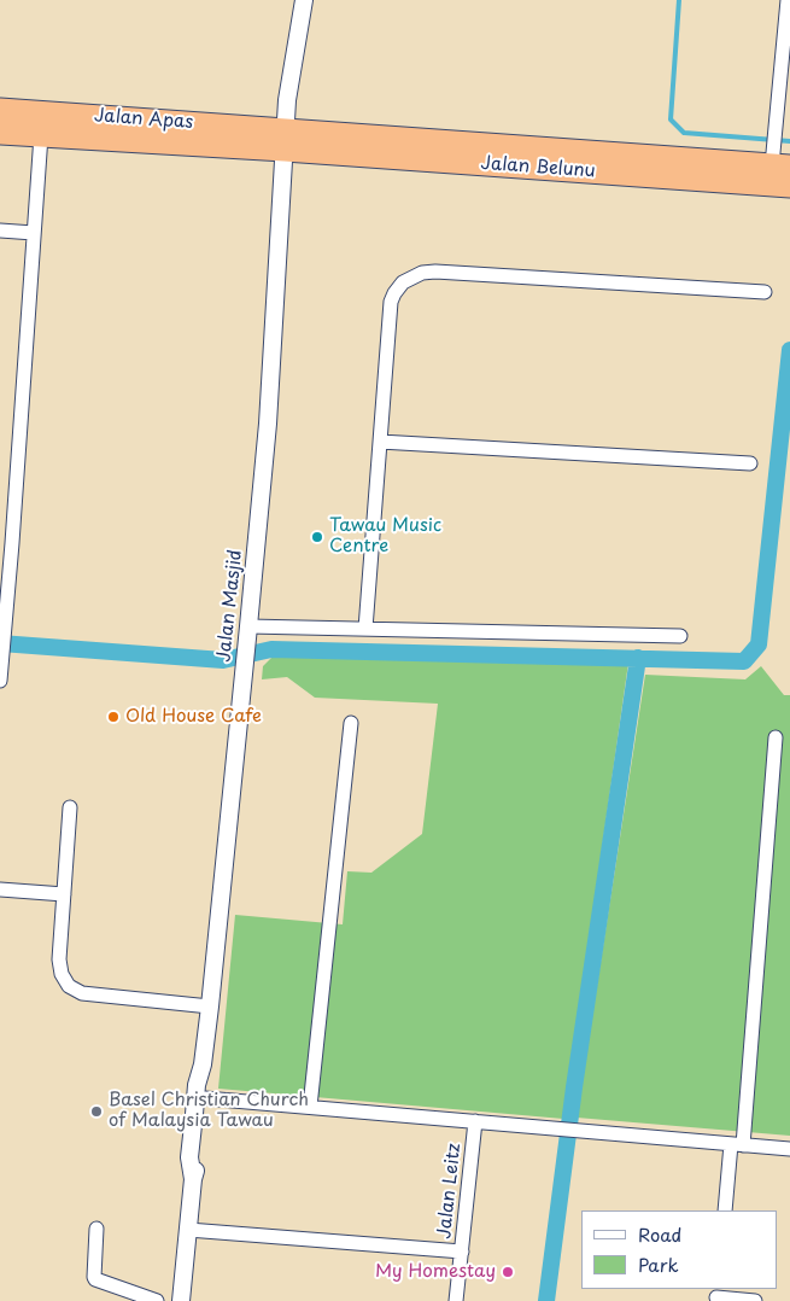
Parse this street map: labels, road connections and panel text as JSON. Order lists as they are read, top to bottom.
{
  "streets": {
    "highway": ["Jalan Apas", "Jalan Belunu"],
    "street": ["Jalan Masjid", "Jalan Leitz"]
  },
  "crossings": [
    ["Jalan Apas", "Jalan Belunu"],
    ["Jalan Apas", "Jalan Masjid"],
    ["Jalan Belunu", "Jalan Masjid"]
  ],
  "places": [
    "Tawau Music Centre",
    "Old House Cafe",
    "Basel Christian Church of Malaysia Tawau",
    "My Homestay"
  ],
  "legend": ["Road", "Park"]
}
